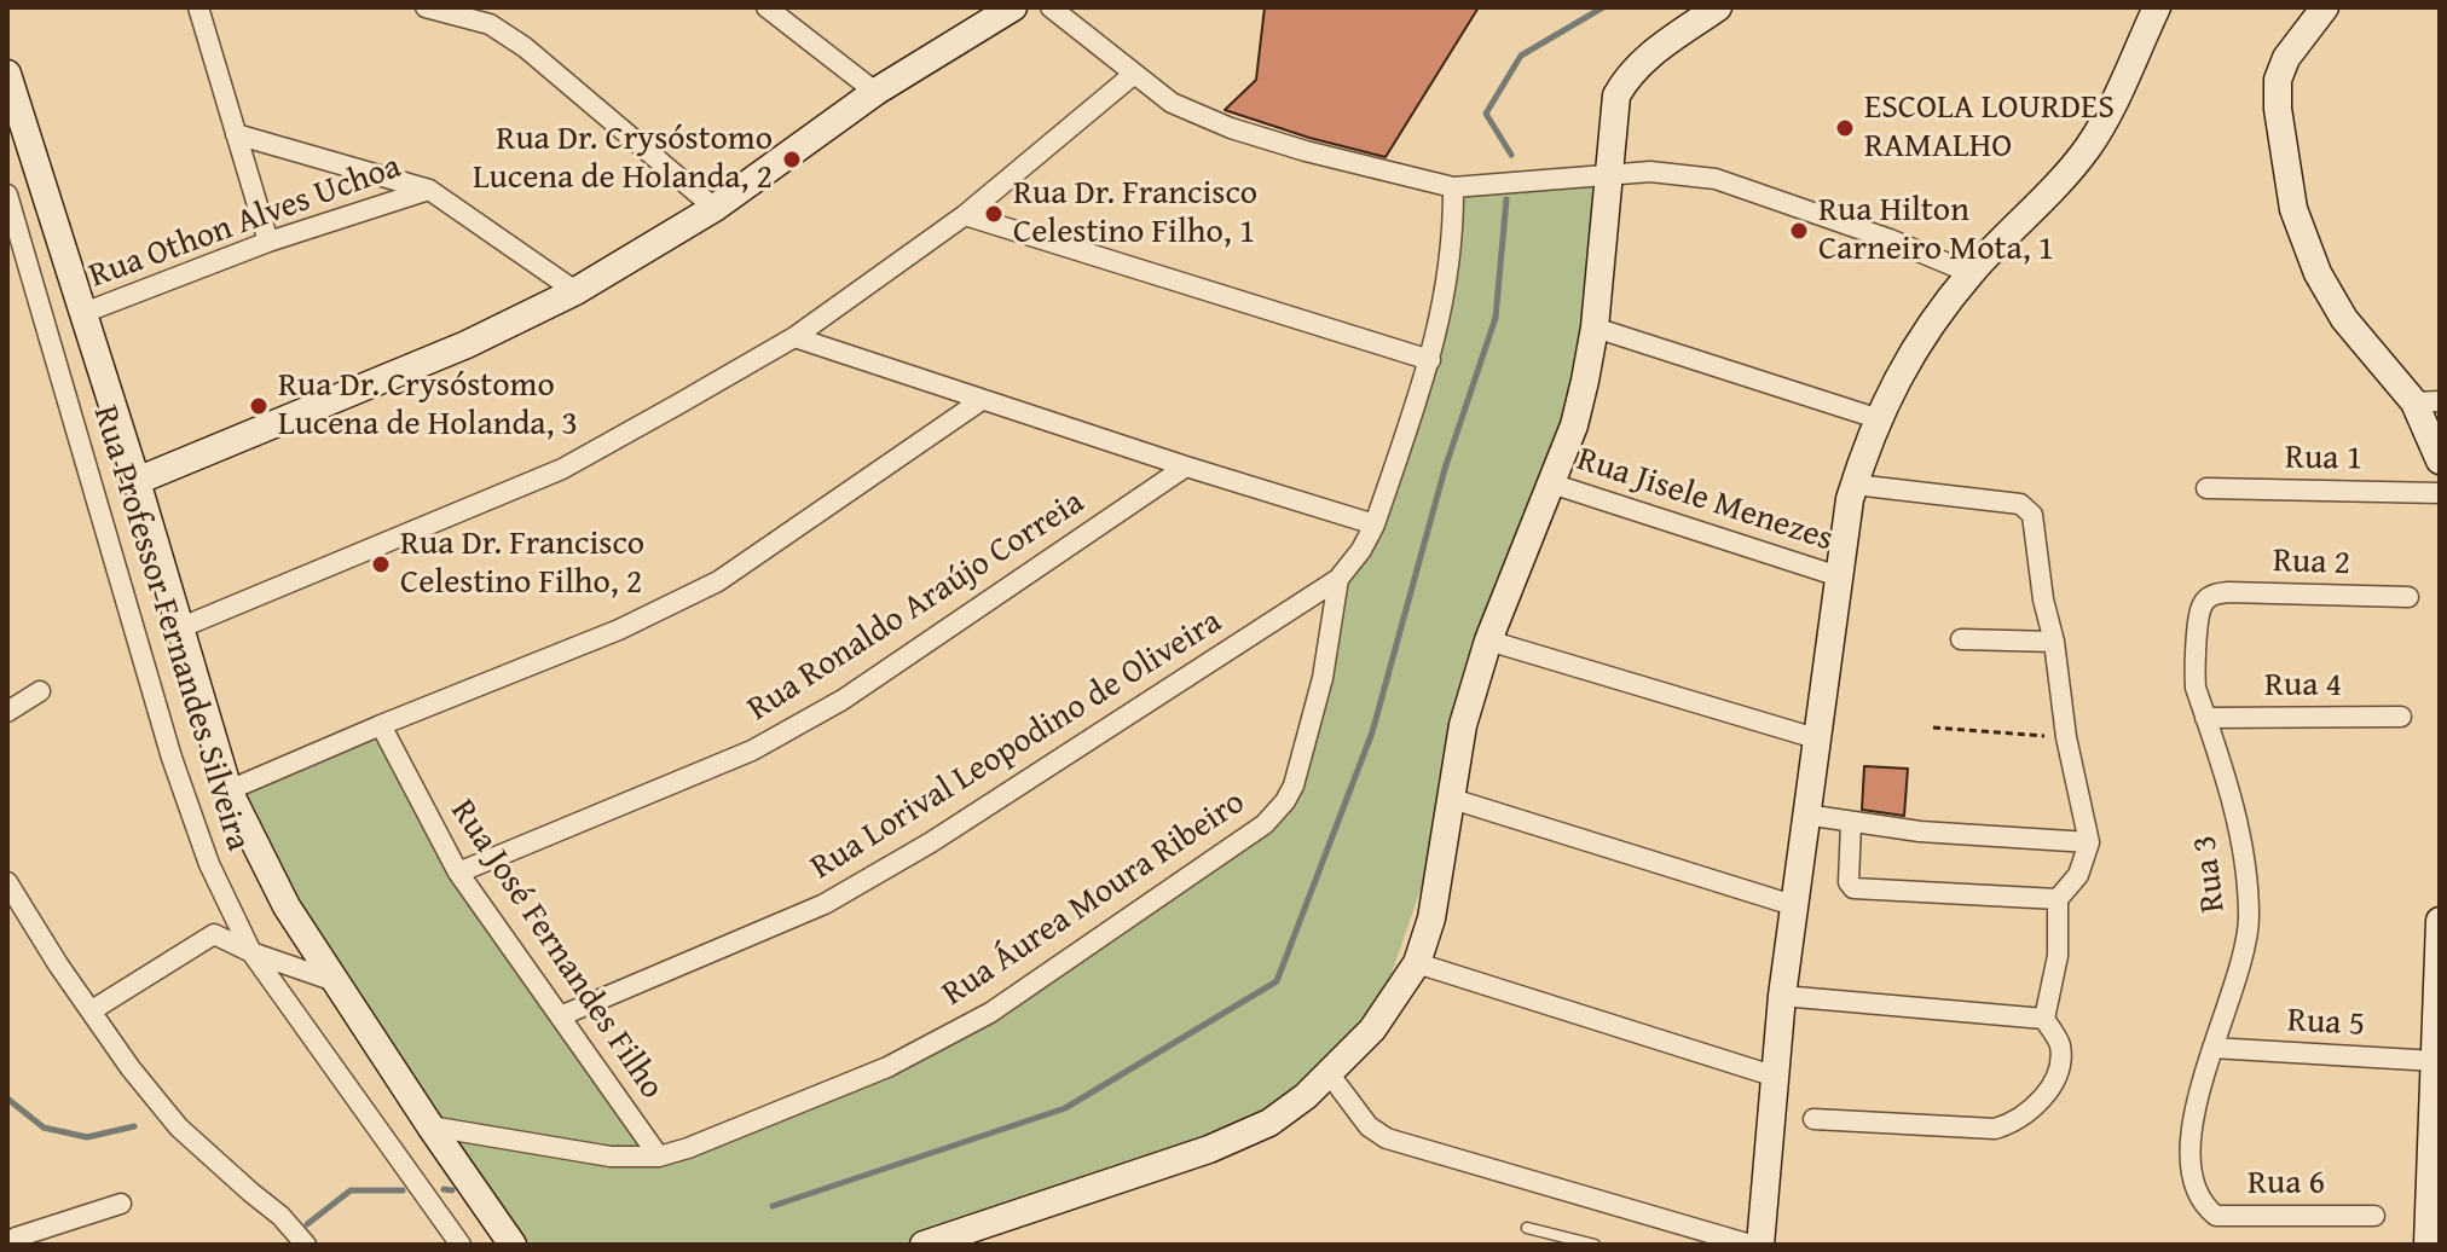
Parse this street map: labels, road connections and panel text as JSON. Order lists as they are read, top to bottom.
{
  "streets": {
    "street": [
      "Rua Othon Alves Uchoa",
      "Rua 1",
      "Rua Jisele Menezes",
      "Rua 2",
      "Rua Ronaldo Araújo Correia",
      "Rua Professor Fernandes Silveira",
      "Rua 4",
      "Rua Lorival Leopodino de Oliveira",
      "Rua 3",
      "Rua Áurea Moura Ribeiro",
      "Rua José Fernandes Filho",
      "Rua 5",
      "Rua 6"
    ]
  },
  "crossings": [
    ["Rua 2", "Rua 3"],
    ["Rua Ronaldo Araújo Correia", "Rua José Fernandes Filho"],
    ["Rua 4", "Rua 3"],
    ["Rua Lorival Leopodino de Oliveira", "Rua Áurea Moura Ribeiro"],
    ["Rua Lorival Leopodino de Oliveira", "Rua José Fernandes Filho"],
    ["Rua 3", "Rua 5"],
    ["Rua 3", "Rua 6"],
    ["Rua Áurea Moura Ribeiro", "Rua José Fernandes Filho"]
  ],
  "places": [
    "ESCOLA LOURDES RAMALHO",
    "Rua Dr. Crysóstomo Lucena de Holanda, 2",
    "Rua Dr. Francisco Celestino Filho, 1",
    "Rua Hilton Carneiro Mota, 1",
    "Rua Dr. Crysóstomo Lucena de Holanda, 3",
    "Rua Dr. Francisco Celestino Filho, 2"
  ]
}
